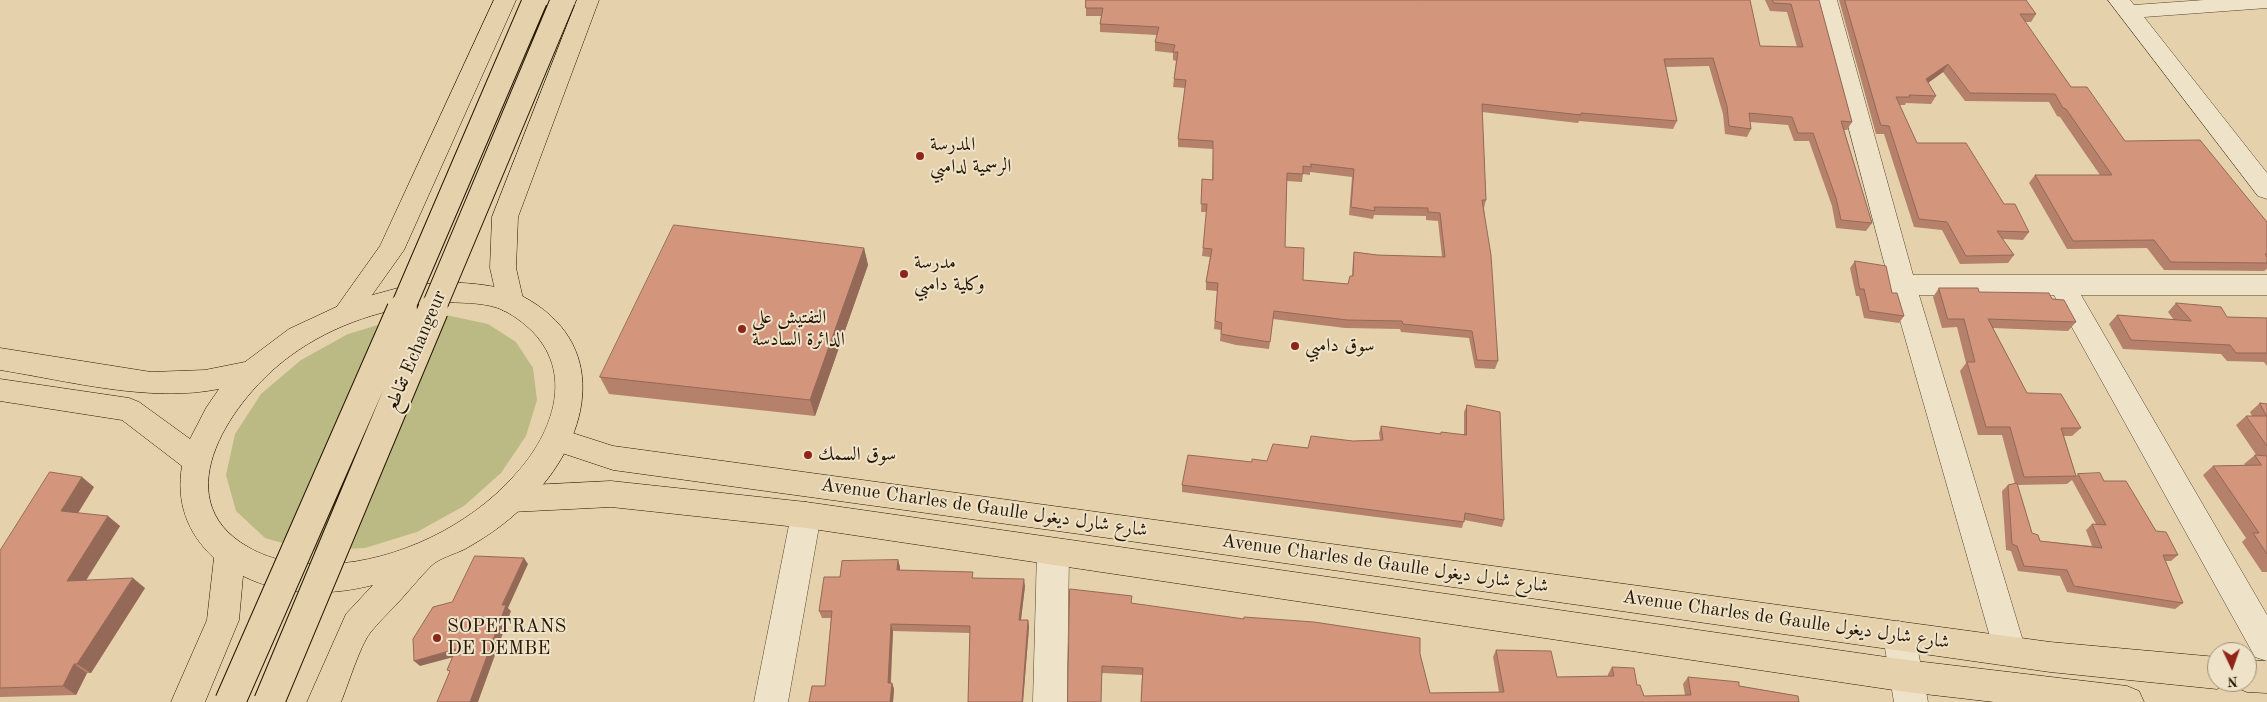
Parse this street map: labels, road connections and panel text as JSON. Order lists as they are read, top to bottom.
{
  "streets": {
    "main road": ["تقاطع Echangeur", "Avenue Charles de Gaulle شارع شارل ديغول"]
  },
  "places": [
    "المدرسة الرسمية لدامبي",
    "مدرسة وكلية دامبي",
    "التفتيش على الدائرة السادسة",
    "سوق دامبي",
    "سوق السمك",
    "SOPETRANS DE DEMBE"
  ],
  "north": "bottom"
}
